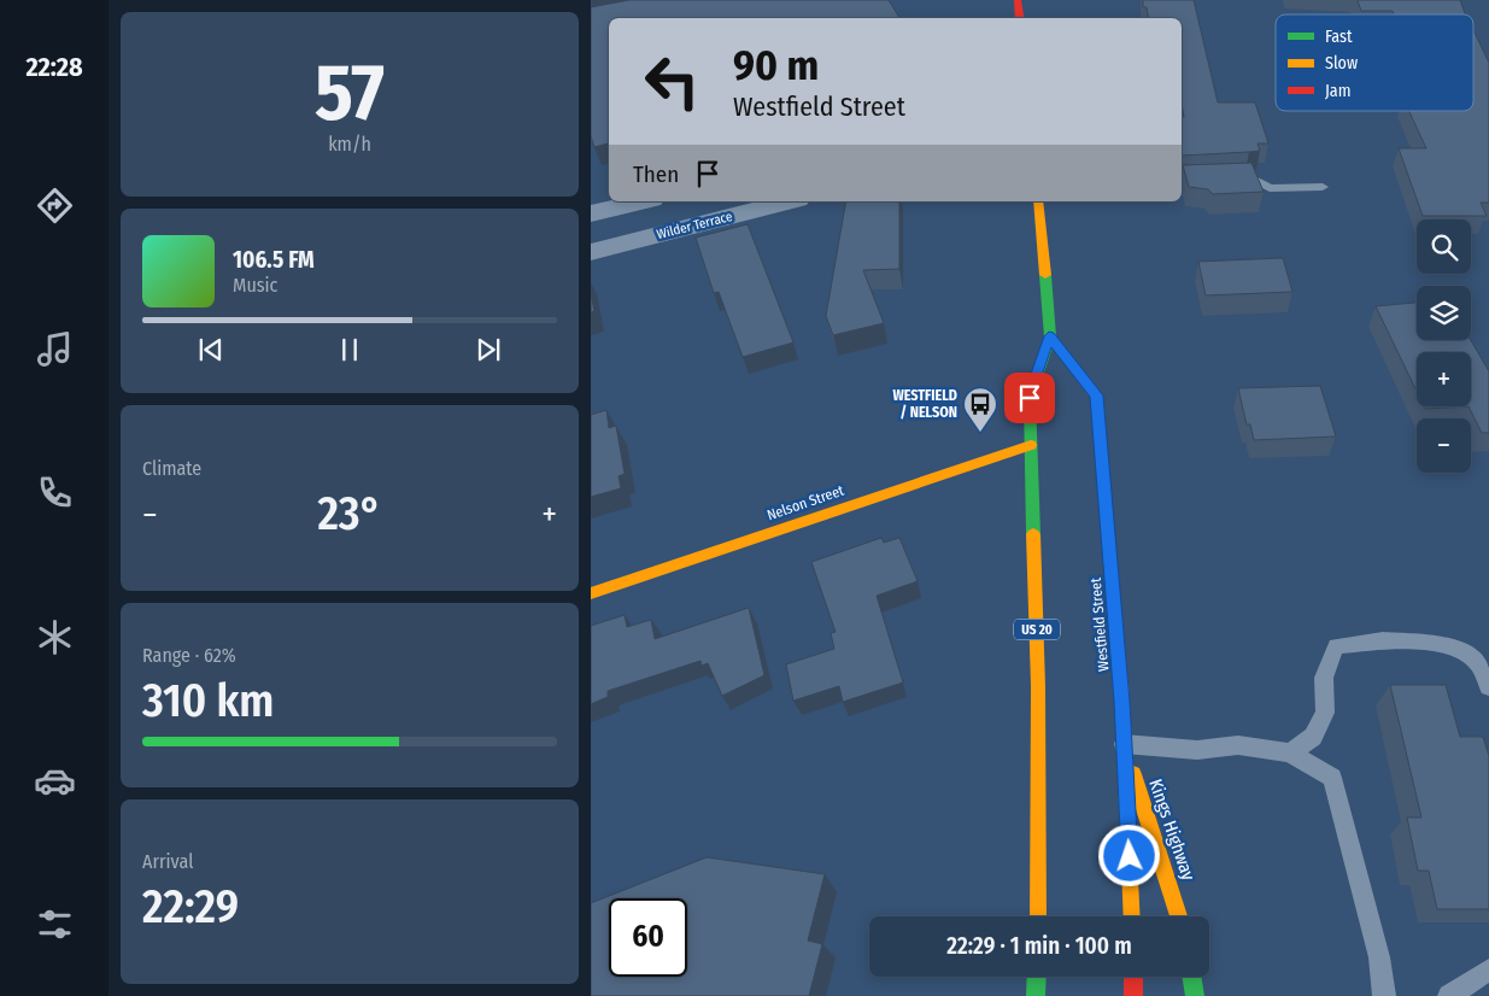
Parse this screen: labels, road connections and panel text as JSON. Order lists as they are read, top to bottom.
{
  "streets": {
    "main road": [
      "Nelson Street",
      "Westfield Street",
      "US 20",
      "Kings Highway"
    ],
    "street": ["Wilder Terrace"]
  },
  "crossings": [
    ["Nelson Street", "US 20"],
    ["Westfield Street", "US 20"],
    ["Westfield Street", "Kings Highway"]
  ],
  "places": {
    "bus stop": ["WESTFIELD / NELSON"]
  },
  "legend": ["Fast", "Slow", "Jam"],
  "page": {
    "tabs": "22:28",
    "tile": [
      ["57", "km/h"],
      "Climate",
      ["Range · 62%", "310 km"],
      ["Arrival", "22:29"]
    ],
    "turn": ["90 m", "Westfield Street"],
    "then": "Then",
    "map_buttons": ["+", "−"],
    "song": ["106.5 FM", "Music"],
    "heat": ["−", "23°", "+"],
    "limit": "60",
    "trip": "22:29 · 1 min · 100 m"
  }
}
